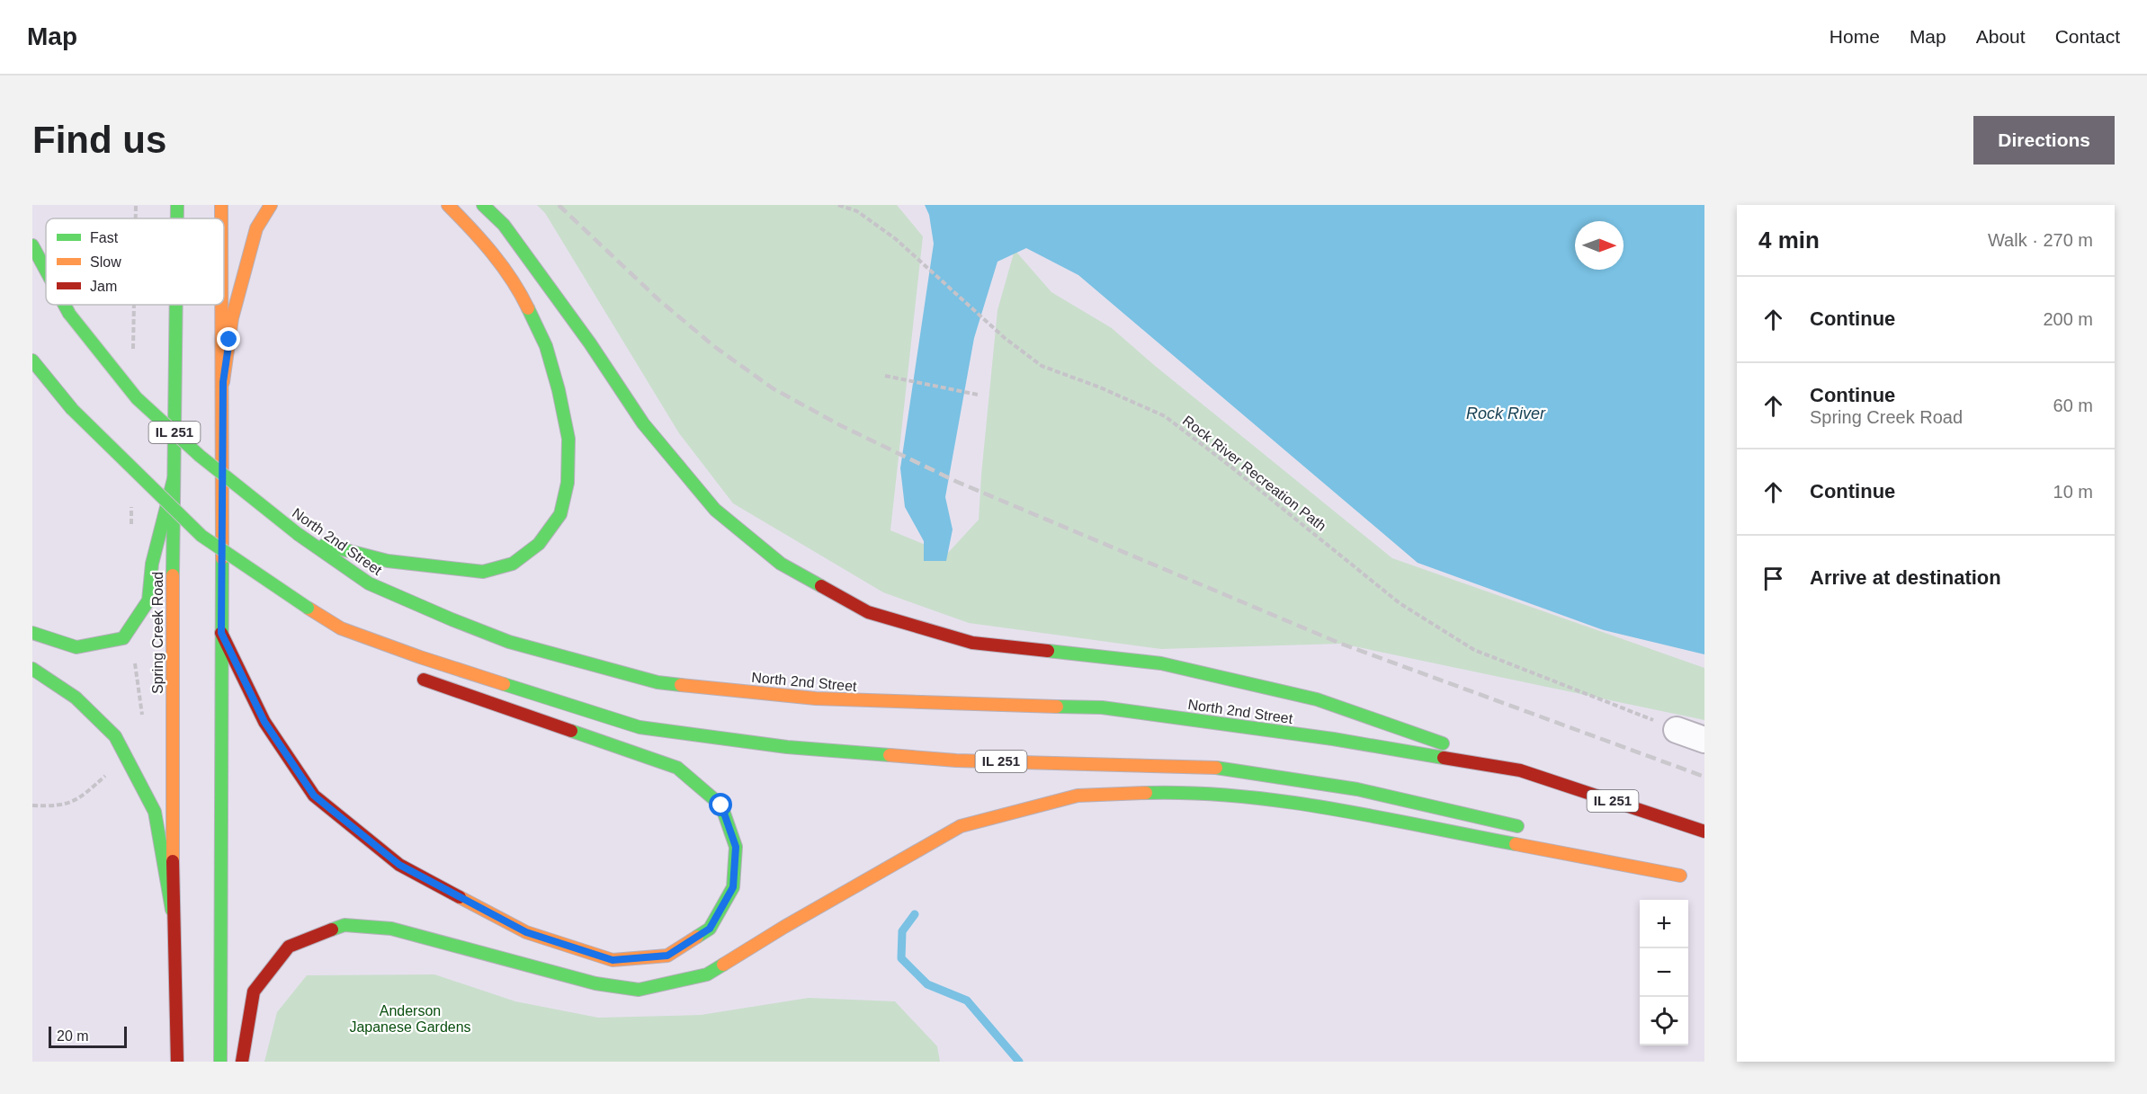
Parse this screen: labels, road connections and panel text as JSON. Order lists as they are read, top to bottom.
{
  "streets": {
    "main road": ["IL 251", "North 2nd Street", "Spring Creek Road"],
    "path": ["Rock River Recreation Path"]
  },
  "water": ["Rock River"],
  "parks": ["Anderson Japanese Gardens"],
  "legend": ["Fast", "Slow", "Jam"],
  "scale_bar": "20 m",
  "north": "right",
  "page": {
    "header": "Map",
    "nav": [
      "Home",
      "Map",
      "About",
      "Contact"
    ],
    "buttons": "Directions",
    "title": "Find us",
    "heading": ["4 min", "Walk · 270 m"],
    "list": [
      ["Continue", "200 m"],
      ["Continue", "Spring Creek Road", "60 m"],
      ["Continue", "10 m"],
      "Arrive at destination"
    ],
    "map_buttons": ["+", "−"],
    "scale": "20 m"
  }
}
